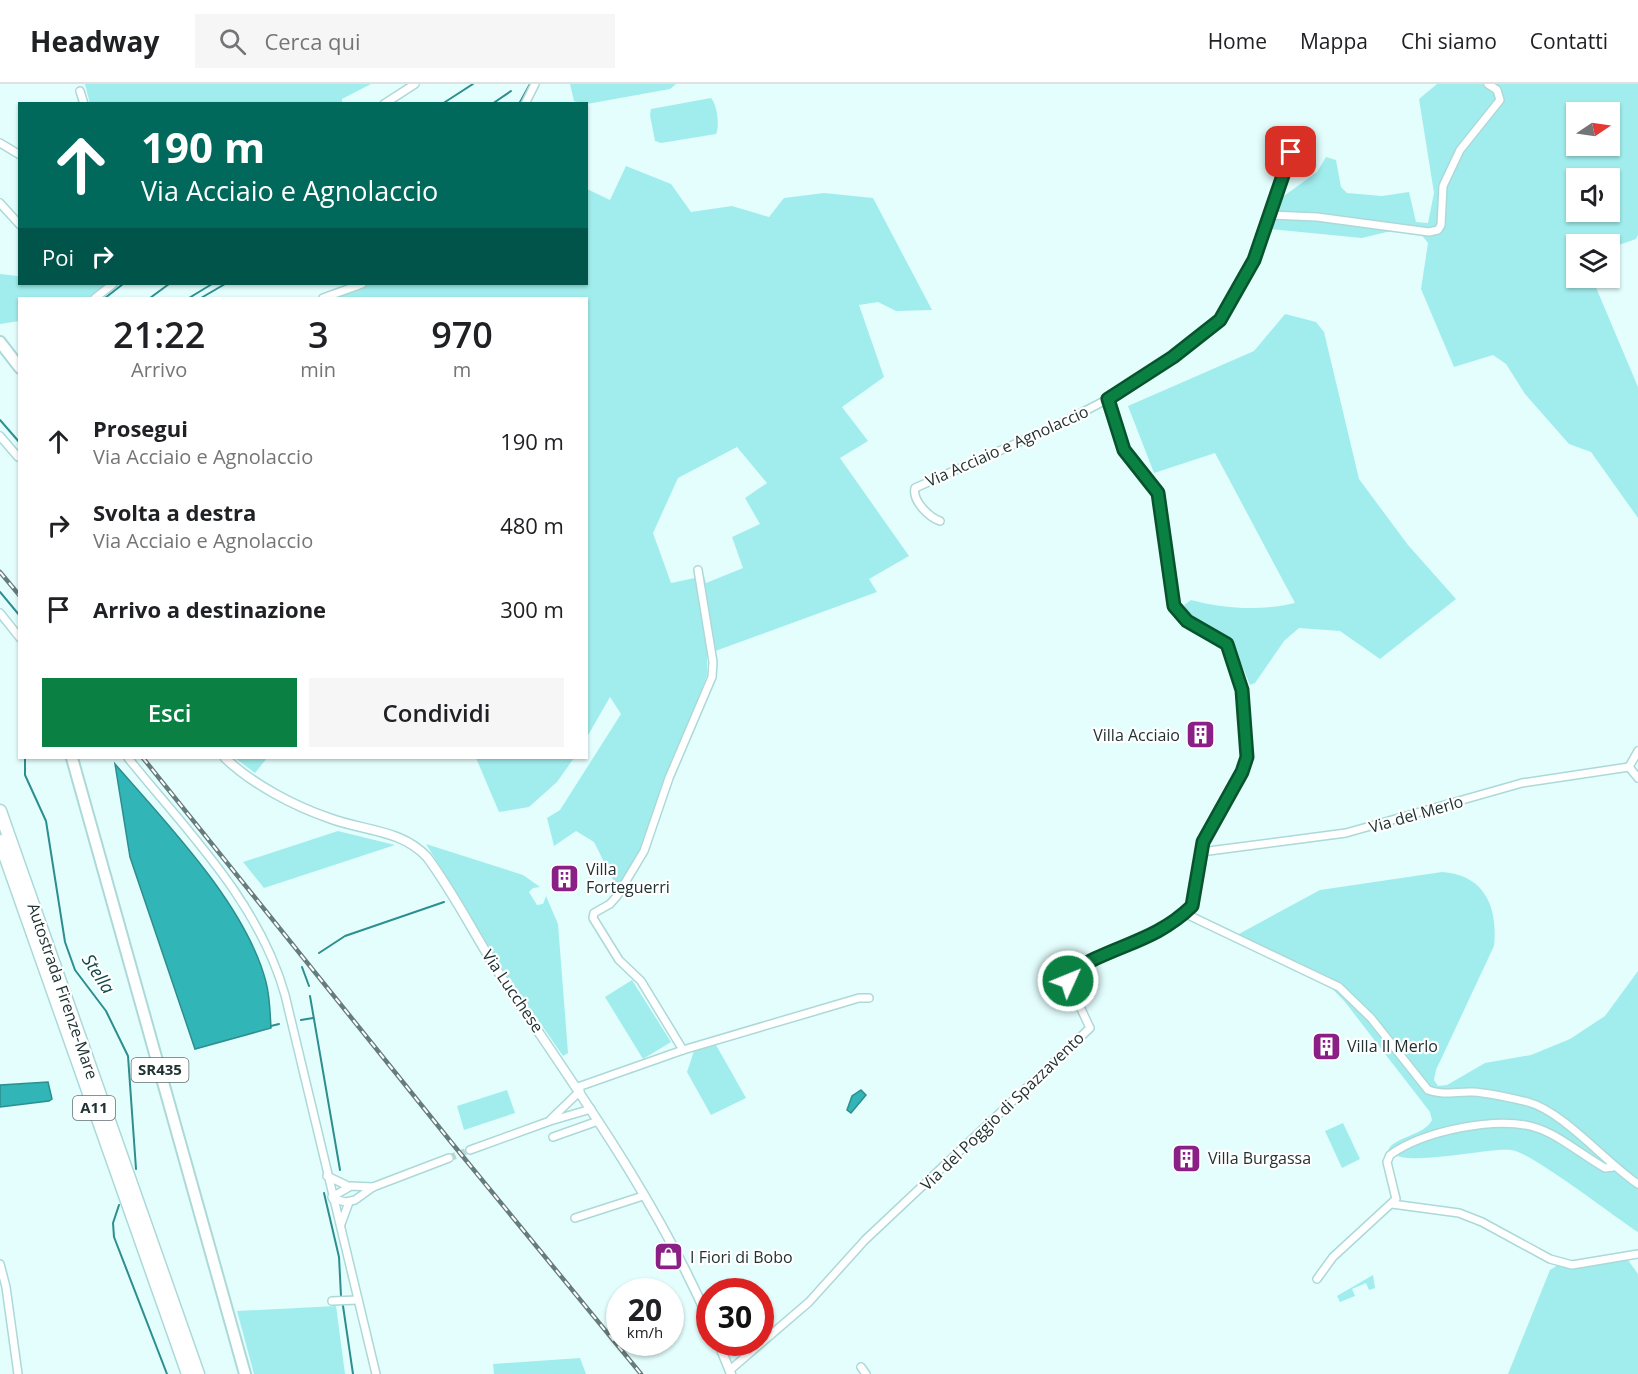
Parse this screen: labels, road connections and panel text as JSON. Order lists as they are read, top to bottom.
{
  "streets": {
    "highway": ["Autostrada Firenze-Mare", "A11"],
    "main road": ["SR435"],
    "street": [
      "Via Acciaio e Agnolaccio",
      "Via del Merlo",
      "Via Lucchese",
      "Via del Poggio di Spazzavento"
    ]
  },
  "crossings": [
    ["Via Acciaio e Agnolaccio", "Via del Merlo"],
    ["Via Acciaio e Agnolaccio", "Via del Poggio di Spazzavento"],
    ["Via del Merlo", "Via del Poggio di Spazzavento"]
  ],
  "water": ["Stella"],
  "places": {
    "building": [
      "Villa Acciaio",
      "Villa Forteguerri",
      "Villa Il Merlo",
      "Villa Burgassa"
    ],
    "shop": ["I Fiori di Bobo"]
  },
  "north": "right",
  "page": {
    "header": "Headway",
    "search": "Cerca qui",
    "nav": [
      "Home",
      "Mappa",
      "Chi siamo",
      "Contatti"
    ],
    "turn": ["190 m", "Via Acciaio e Agnolaccio"],
    "then": "Poi",
    "eta": [
      "21:22",
      "Arrivo",
      "3",
      "min",
      "970",
      "m"
    ],
    "list": [
      {
        "name": "Prosegui",
        "note": "Via Acciaio e Agnolaccio",
        "value": "190 m"
      },
      {
        "name": "Svolta a destra",
        "note": "Via Acciaio e Agnolaccio",
        "value": "480 m"
      },
      {
        "name": "Arrivo a destinazione",
        "value": "300 m"
      }
    ],
    "buttons": ["Esci", "Condividi"],
    "speed": "20 km/h",
    "limit": "30"
  }
}
